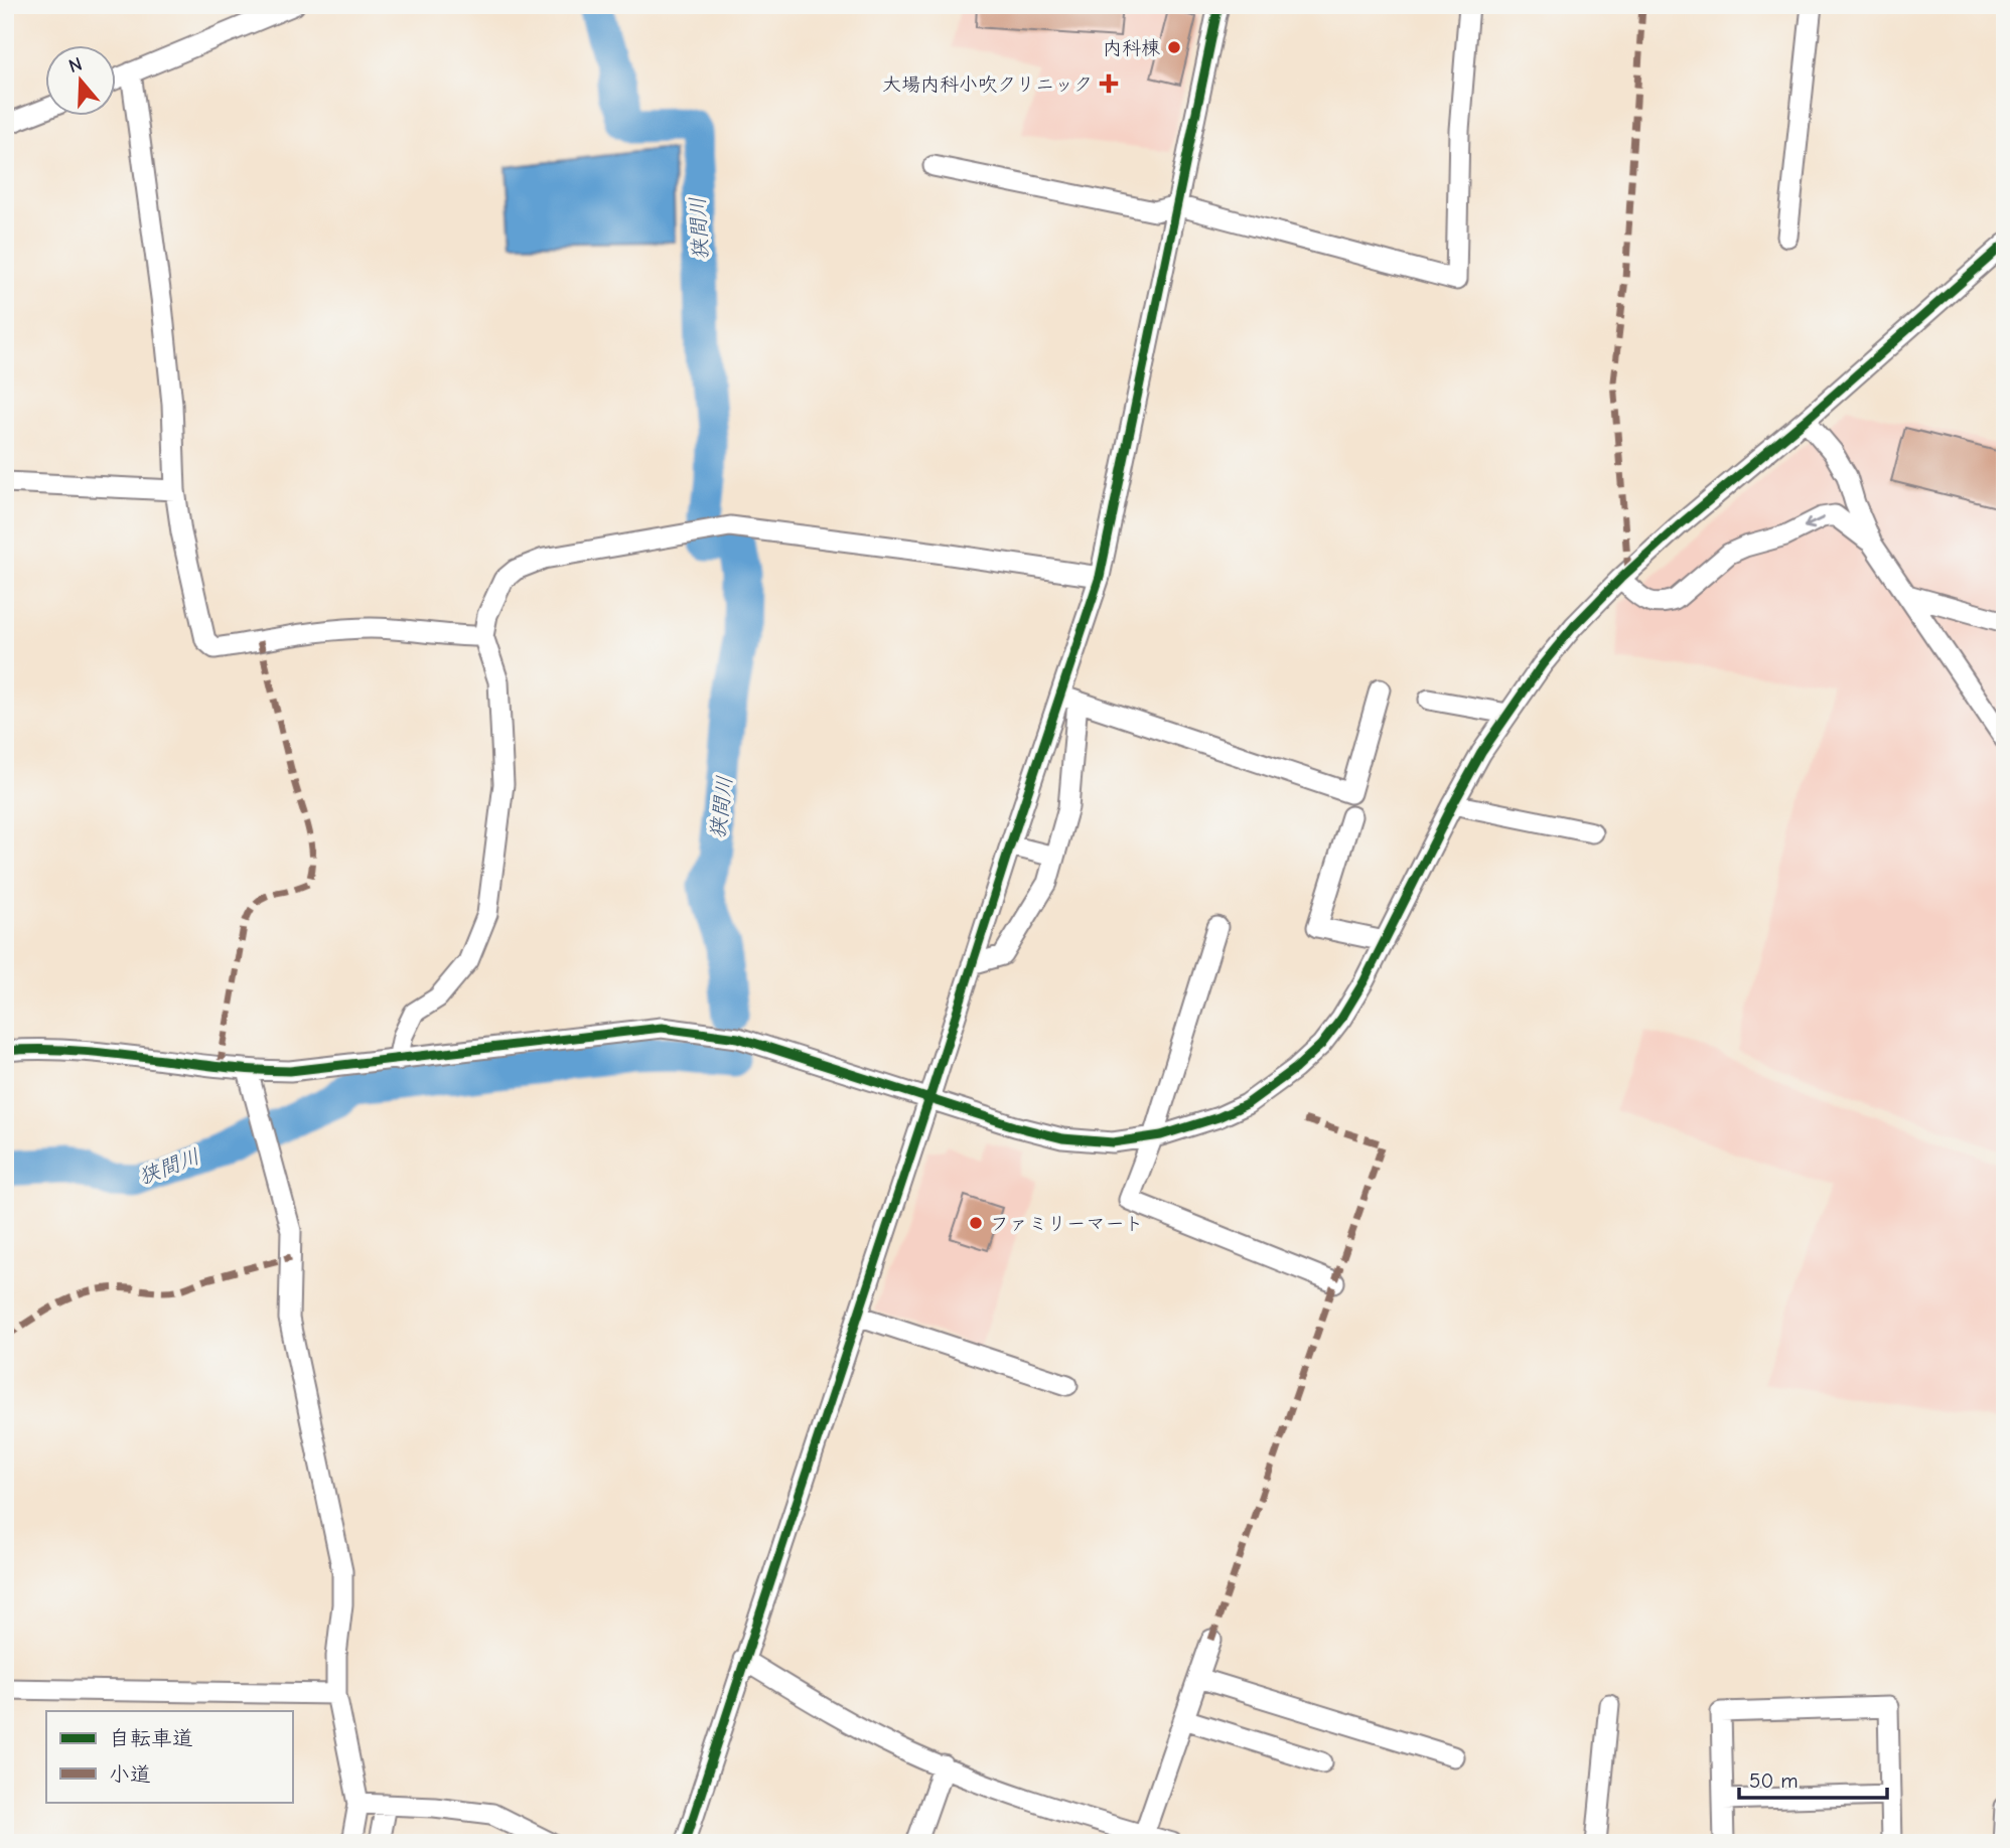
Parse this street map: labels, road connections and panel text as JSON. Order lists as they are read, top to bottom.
{
  "water": ["狭間川"],
  "places": {
    "other": ["内科棟", "ファミリーマート"],
    "health": ["大場内科小吹クリニック"]
  },
  "legend": ["自転車道", "小道"],
  "scale_bar": "50 m",
  "north": "top"
}
